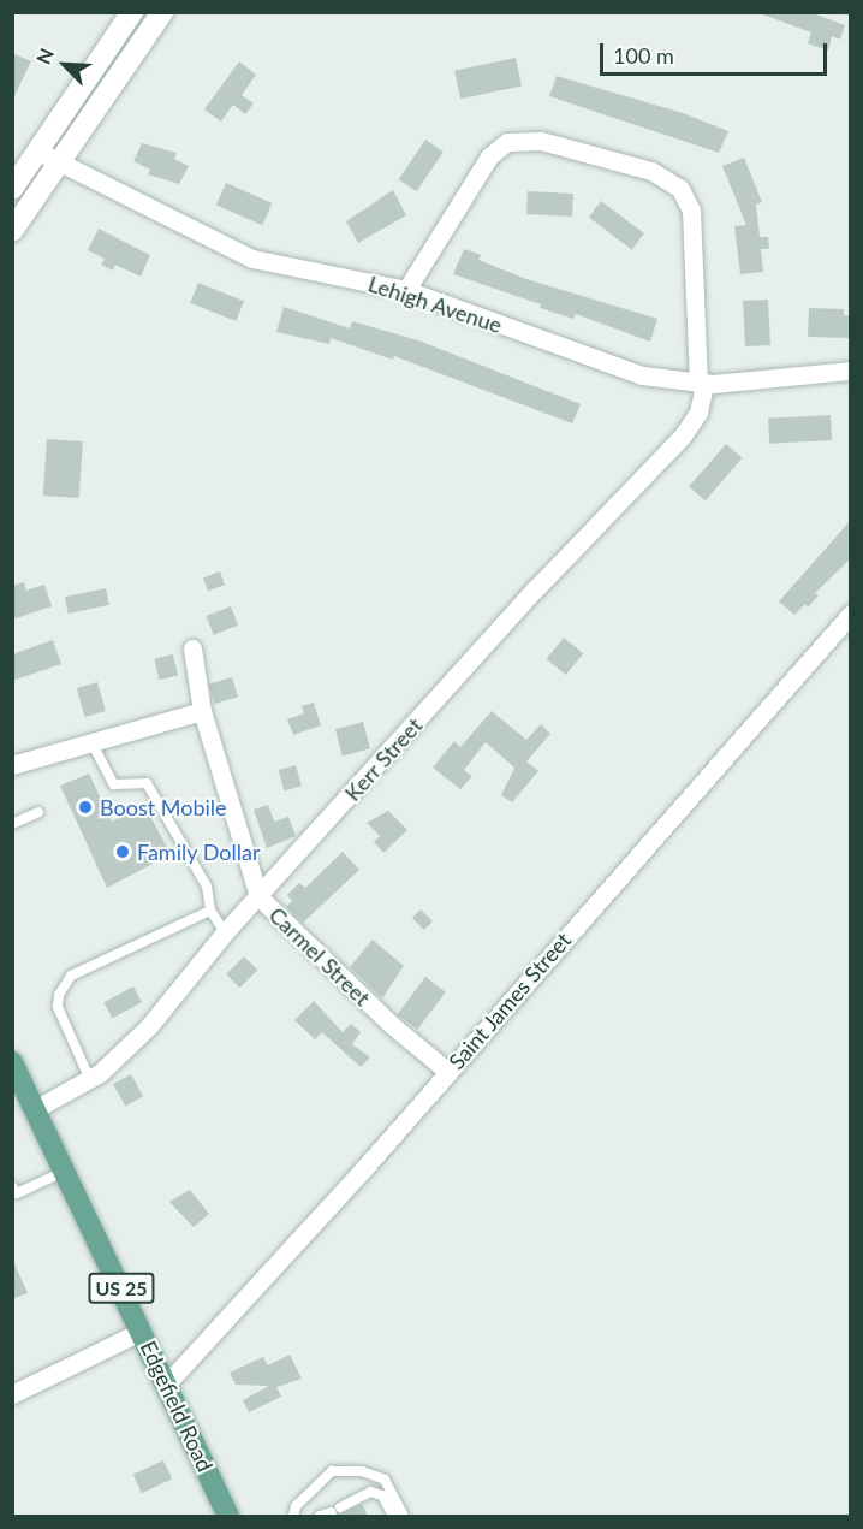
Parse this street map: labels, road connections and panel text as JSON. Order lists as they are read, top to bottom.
{
  "streets": {
    "main road": ["US 25", "Edgefield Road"],
    "street": [
      "Lehigh Avenue",
      "Kerr Street",
      "Carmel Street",
      "Saint James Street"
    ]
  },
  "crossings": [
    ["Lehigh Avenue", "Kerr Street"],
    ["Kerr Street", "Carmel Street"],
    ["Kerr Street", "Edgefield Road"],
    ["Carmel Street", "Saint James Street"],
    ["Saint James Street", "Edgefield Road"]
  ],
  "places": ["Boost Mobile", "Family Dollar"],
  "scale_bar": "100 m",
  "north": "top left"
}
